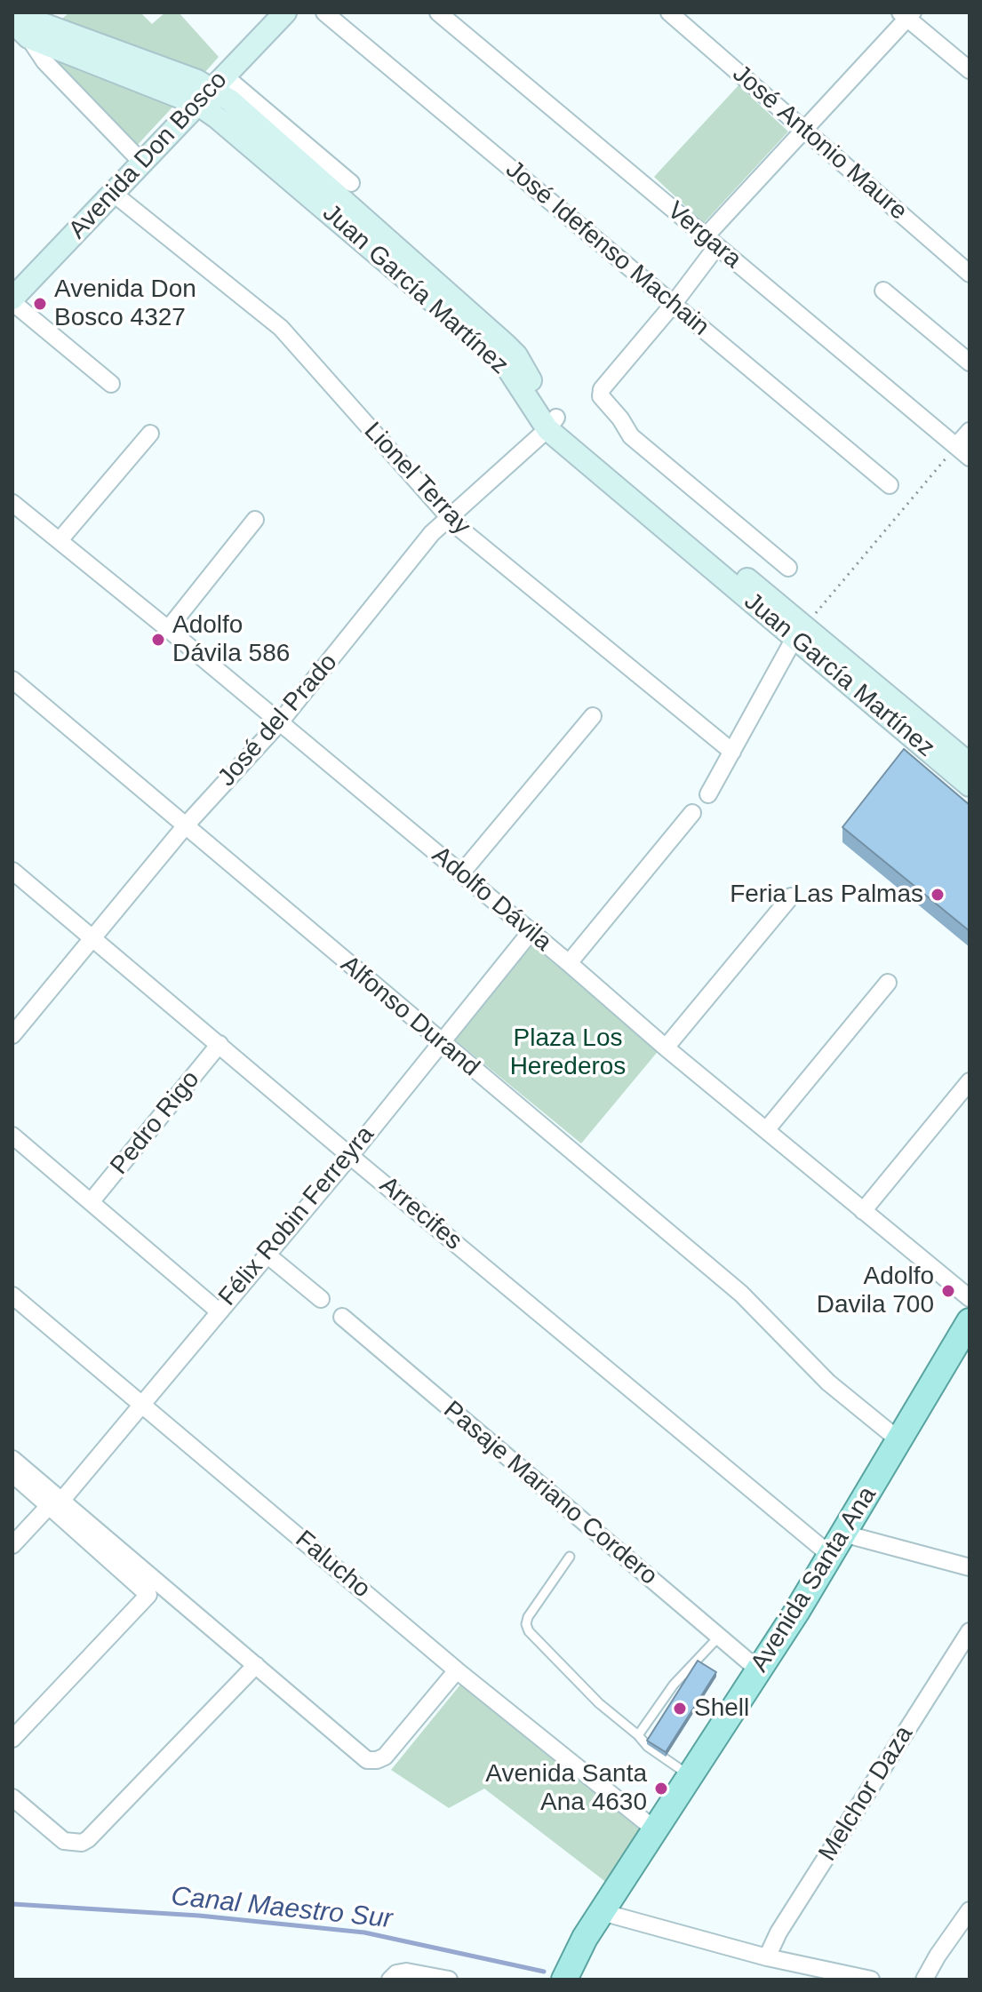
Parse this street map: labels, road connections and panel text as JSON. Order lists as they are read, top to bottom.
{
  "streets": {
    "main road": ["Avenida Don Bosco", "Juan García Martínez", "Avenida Santa Ana"],
    "street": [
      "José Antonio Maure",
      "Vergara",
      "José Idefenso Machain",
      "Lionel Terray",
      "José del Prado",
      "Adolfo Dávila",
      "Alfonso Durand",
      "Pedro Rigo",
      "Arrecifes",
      "Félix Robin Ferreyra",
      "Pasaje Mariano Cordero",
      "Falucho",
      "Melchor Daza"
    ]
  },
  "crossings": [
    ["Avenida Don Bosco", "Juan García Martínez"],
    ["Avenida Don Bosco", "Lionel Terray"],
    ["Juan García Martínez", "José del Prado"],
    ["Lionel Terray", "José del Prado"],
    ["José del Prado", "Adolfo Dávila"],
    ["José del Prado", "Alfonso Durand"],
    ["José del Prado", "Arrecifes"],
    ["Adolfo Dávila", "Félix Robin Ferreyra"],
    ["Alfonso Durand", "Félix Robin Ferreyra"],
    ["Alfonso Durand", "Avenida Santa Ana"],
    ["Pedro Rigo", "Arrecifes"],
    ["Arrecifes", "Félix Robin Ferreyra"],
    ["Arrecifes", "Avenida Santa Ana"],
    ["Félix Robin Ferreyra", "Falucho"],
    ["Pasaje Mariano Cordero", "Avenida Santa Ana"],
    ["Falucho", "Avenida Santa Ana"]
  ],
  "water": ["Canal Maestro Sur"],
  "parks": ["Plaza Los Herederos"],
  "places": [
    "Avenida Don Bosco 4327",
    "Adolfo Dávila 586",
    "Feria Las Palmas",
    "Adolfo Davila 700",
    "Shell",
    "Avenida Santa Ana 4630"
  ]
}
